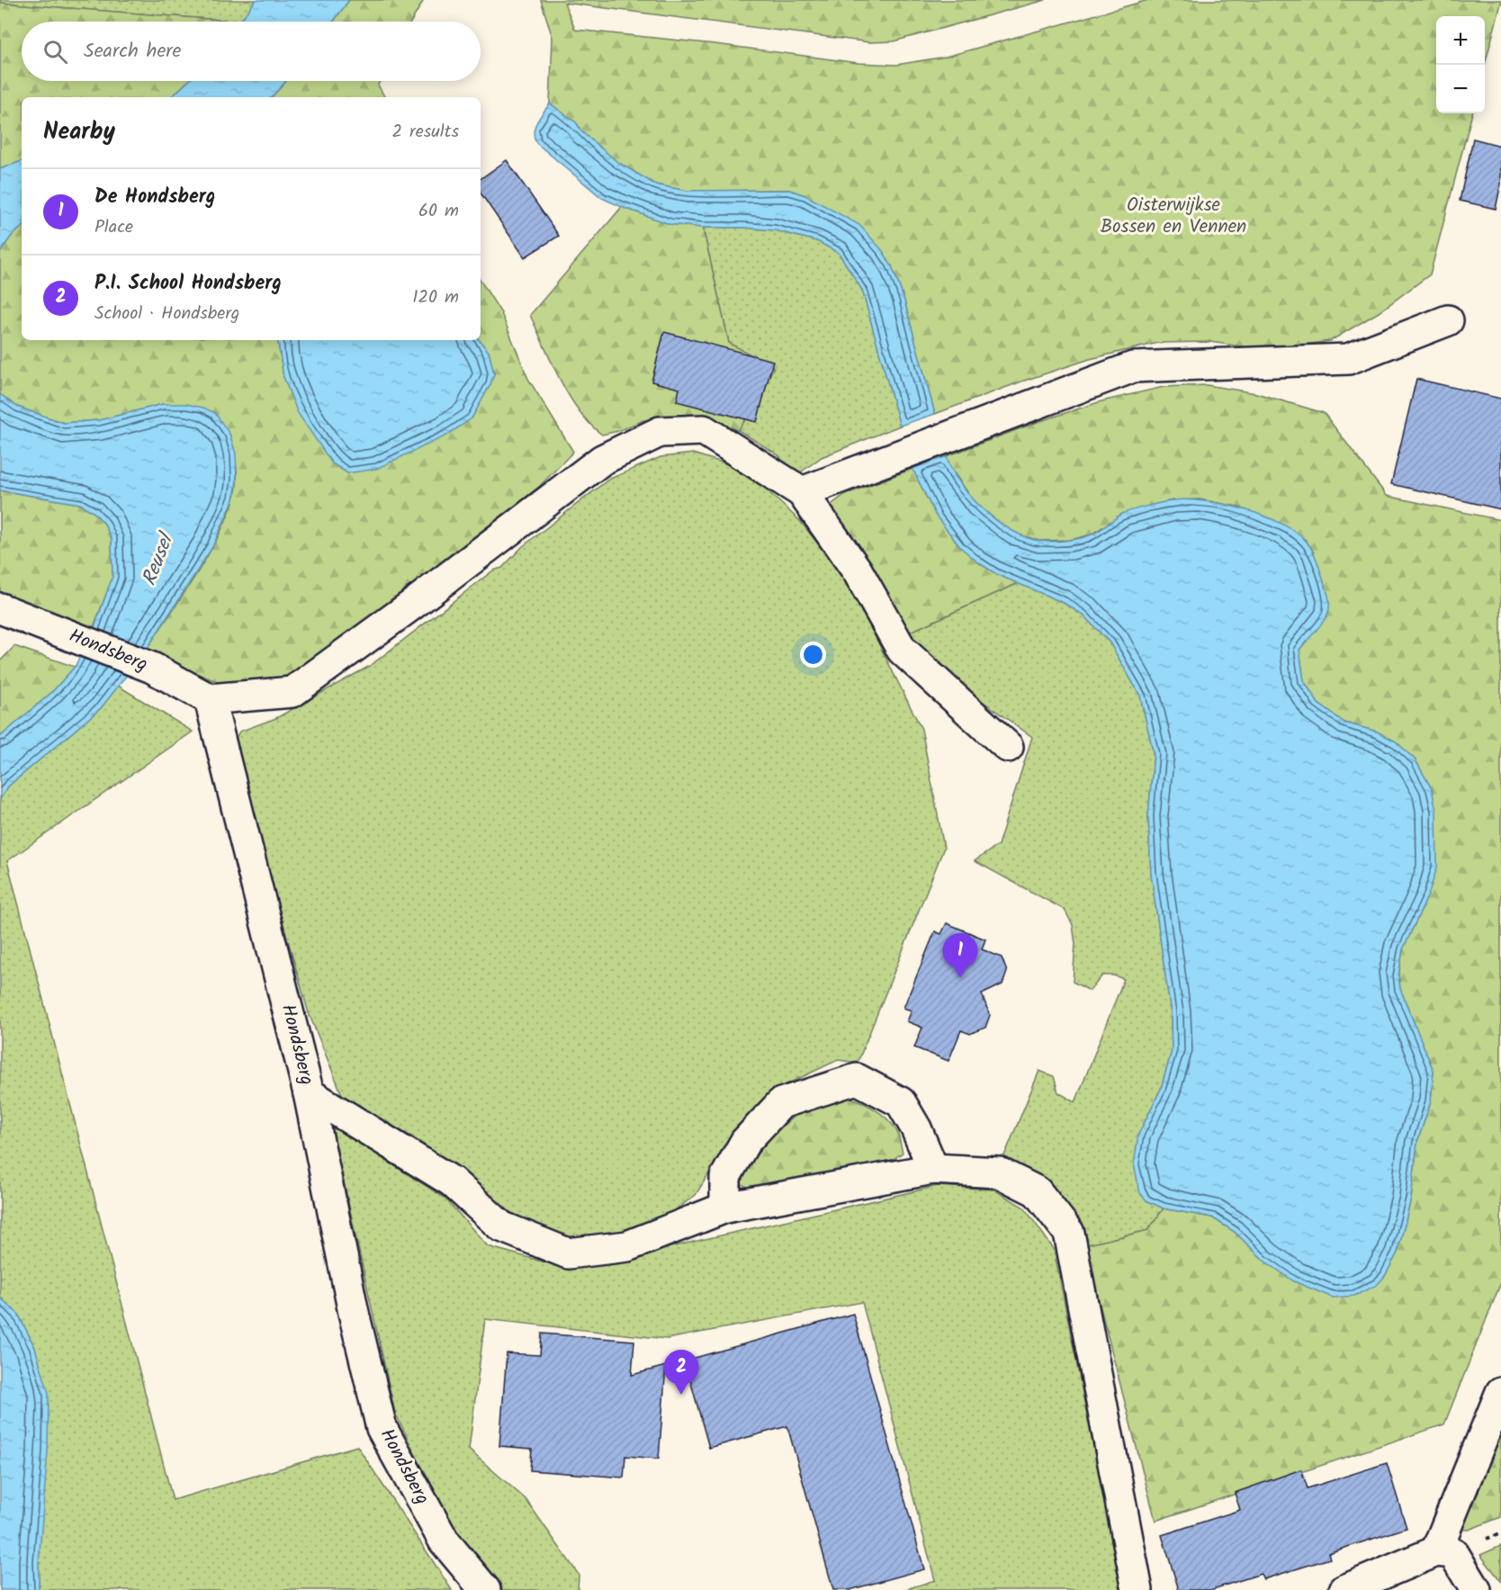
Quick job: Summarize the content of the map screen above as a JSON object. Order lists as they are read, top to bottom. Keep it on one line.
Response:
{"streets":{"street":["Hondsberg"]},"water":["Reusel"],"parks":["Oisterwijkse Bossen en Vennen"],"page":{"map_buttons":["+","−"],"search":"Search here","heading":["Nearby","2 results"],"list":[{"mark":"1","name":"De Hondsberg","note":"Place","value":"60 m"},{"mark":"2","name":"P.I. School Hondsberg","note":"School · Hondsberg","value":"120 m"}],"pins":["1","2"]}}
